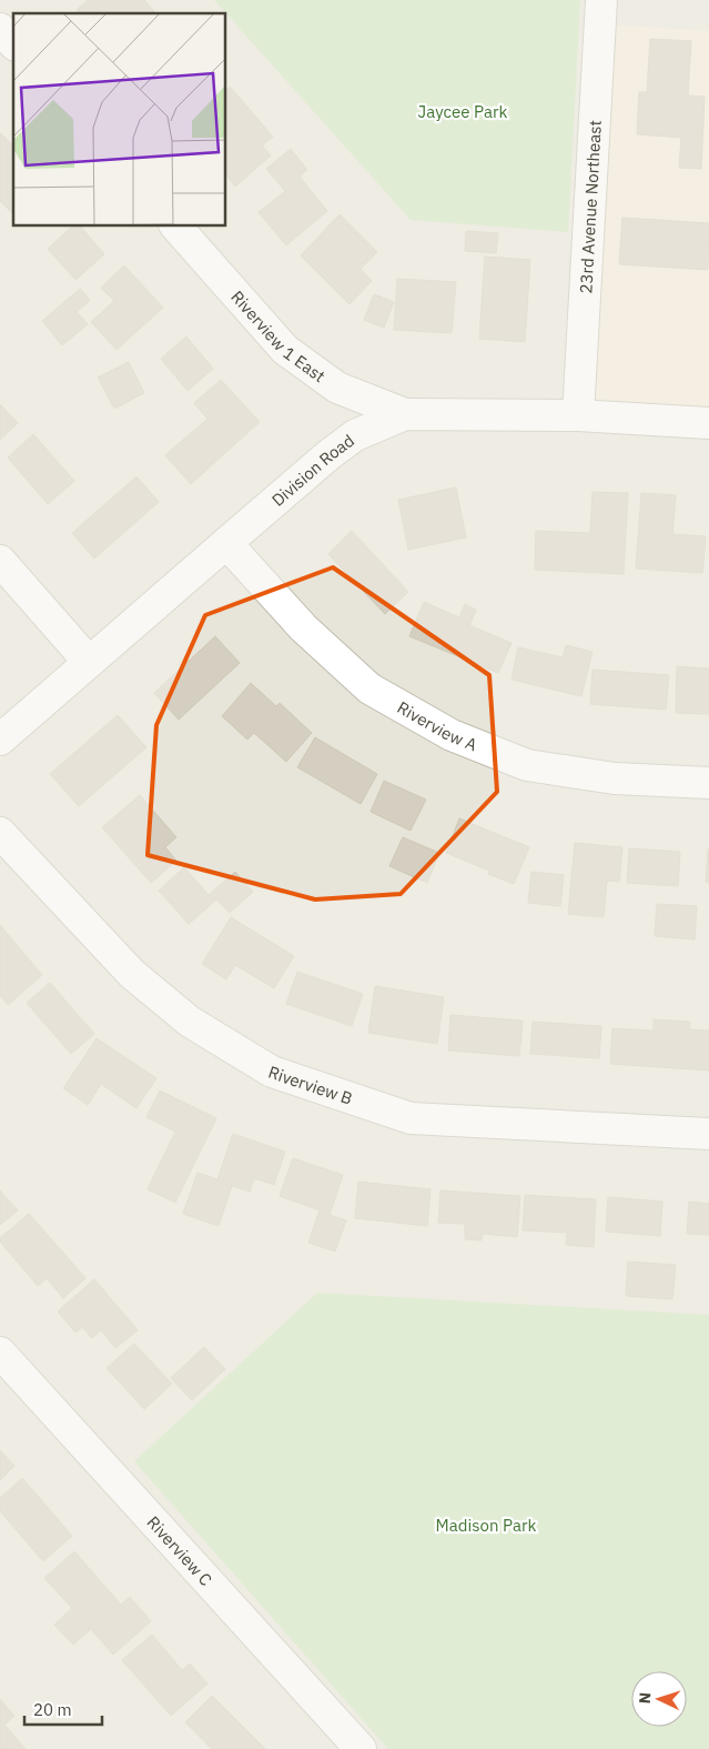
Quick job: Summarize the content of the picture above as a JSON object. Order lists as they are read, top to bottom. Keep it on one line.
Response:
{"streets":{"street":["23rd Avenue Northeast","Riverview 1 East","Division Road","Riverview A","Riverview B","Riverview C"]},"crossings":[["23rd Avenue Northeast","Division Road"],["Riverview 1 East","Division Road"],["Division Road","Riverview A"]],"parks":["Jaycee Park","Madison Park"],"scale_bar":"20 m","north":"left"}
